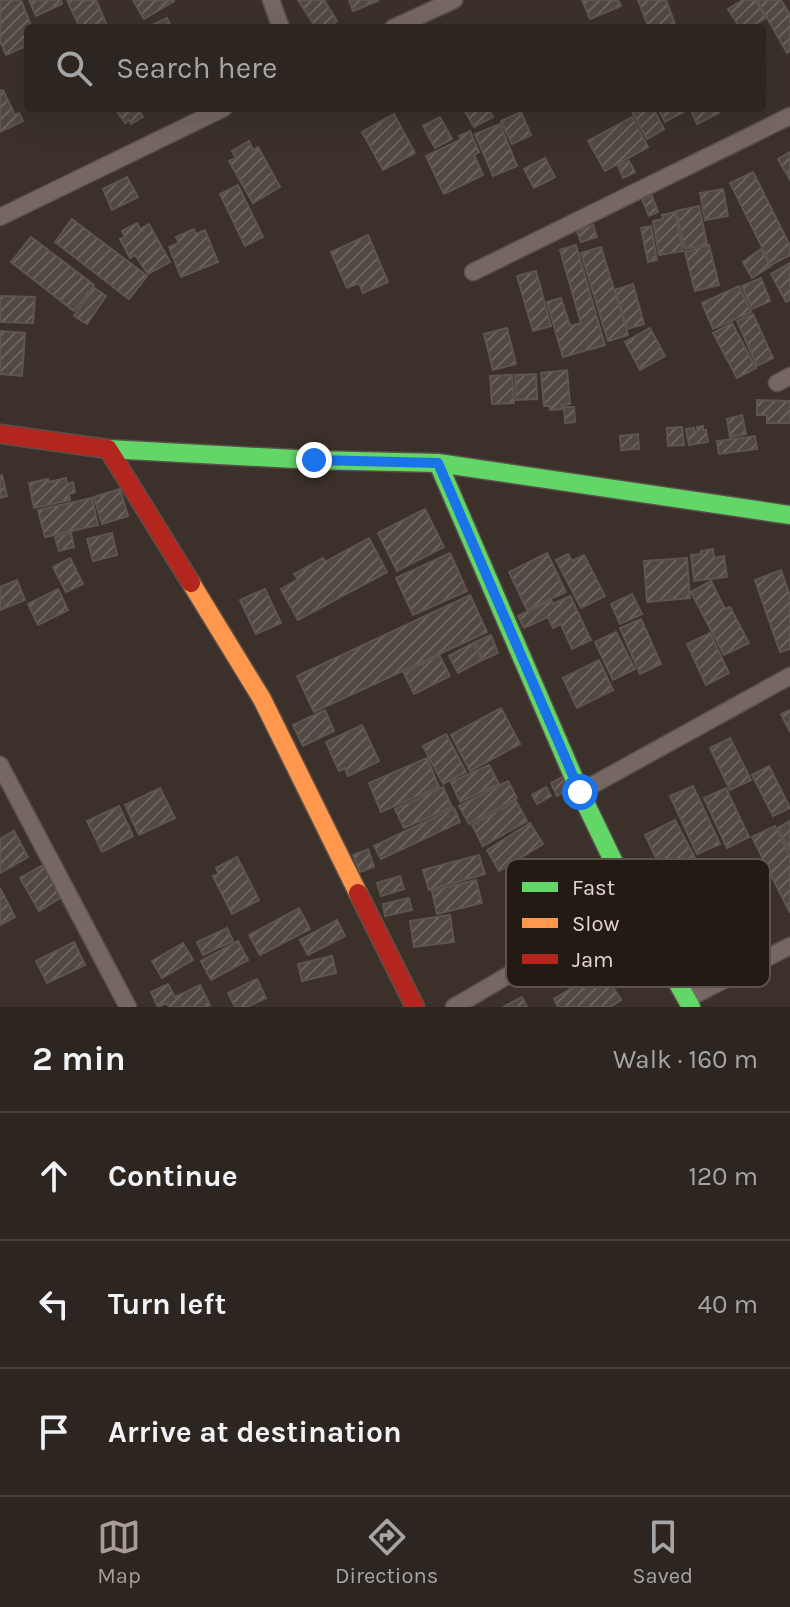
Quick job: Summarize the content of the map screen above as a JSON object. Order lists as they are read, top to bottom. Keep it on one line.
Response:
{"legend":["Fast","Slow","Jam"],"page":{"search":"Search here","heading":["2 min","Walk · 160 m"],"list":[["Continue","120 m"],["Turn left","40 m"],"Arrive at destination"],"nav":["Map","Directions","Saved"]}}
